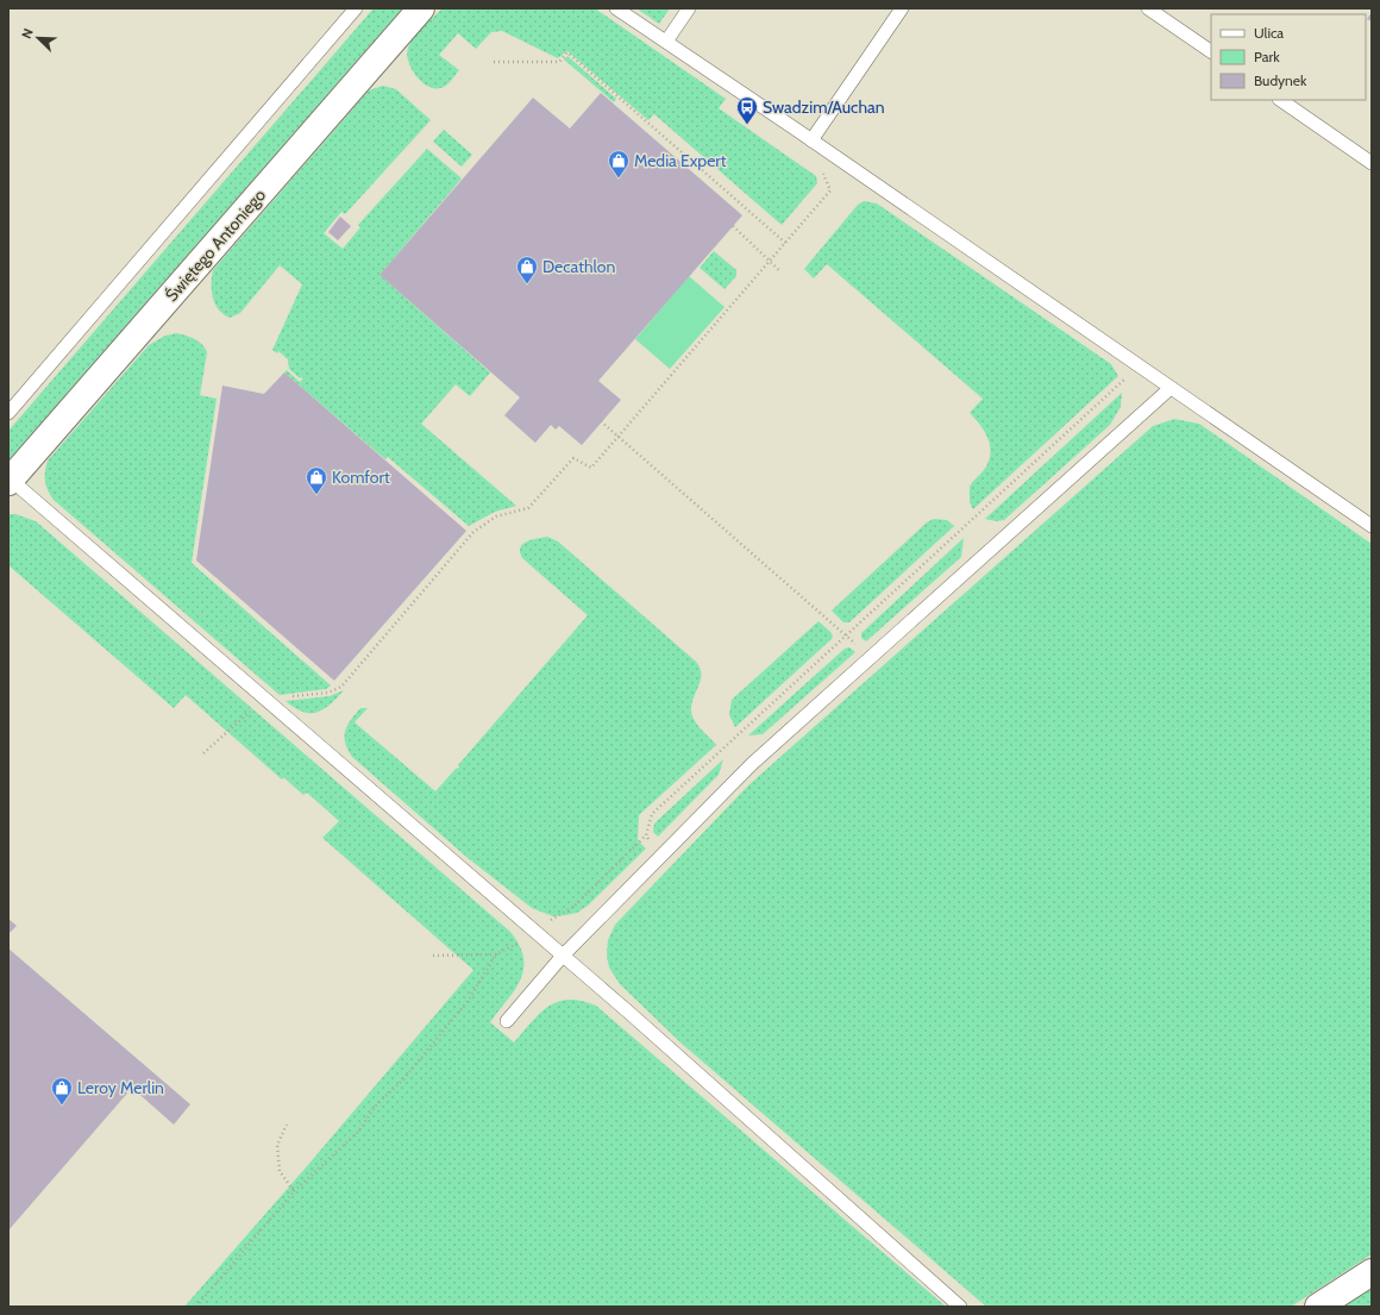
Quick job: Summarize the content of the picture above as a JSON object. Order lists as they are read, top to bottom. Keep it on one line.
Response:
{"streets":{"street":["Świętego Antoniego"]},"places":{"bus stop":["Swadzim/Auchan"],"shop":["Media Expert","Decathlon","Komfort","Leroy Merlin"]},"legend":["Ulica","Park","Budynek"],"north":"top left"}
